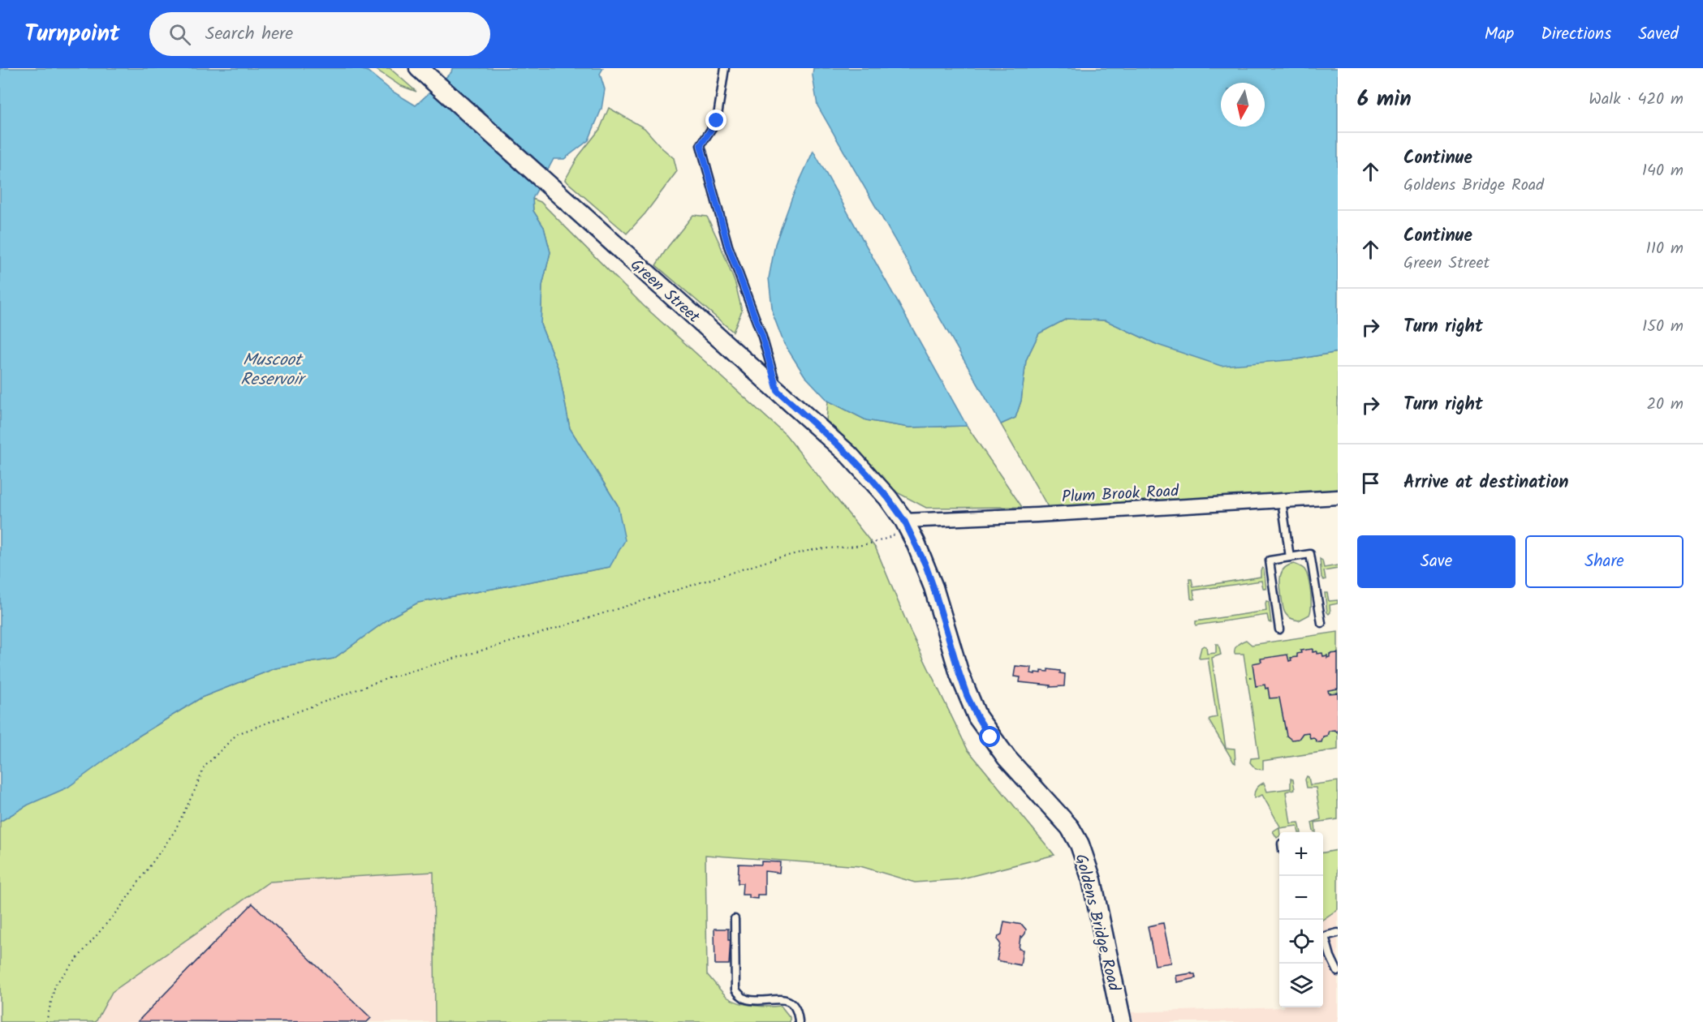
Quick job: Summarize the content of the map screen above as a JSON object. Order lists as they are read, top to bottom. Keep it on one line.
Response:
{"streets":{"main road":["Green Street","Goldens Bridge Road"],"street":["Plum Brook Road"]},"crossings":[["Green Street","Plum Brook Road"],["Green Street","Goldens Bridge Road"],["Plum Brook Road","Goldens Bridge Road"]],"water":["Muscoot Reservoir"],"north":"bottom","page":{"header":"Turnpoint","search":"Search here","nav":["Map","Directions","Saved"],"heading":["6 min","Walk · 420 m"],"list":[["Continue","Goldens Bridge Road","140 m"],["Continue","Green Street","110 m"],["Turn right","150 m"],["Turn right","20 m"],"Arrive at destination"],"buttons":["Save","Share"],"map_buttons":["+","−"]}}
